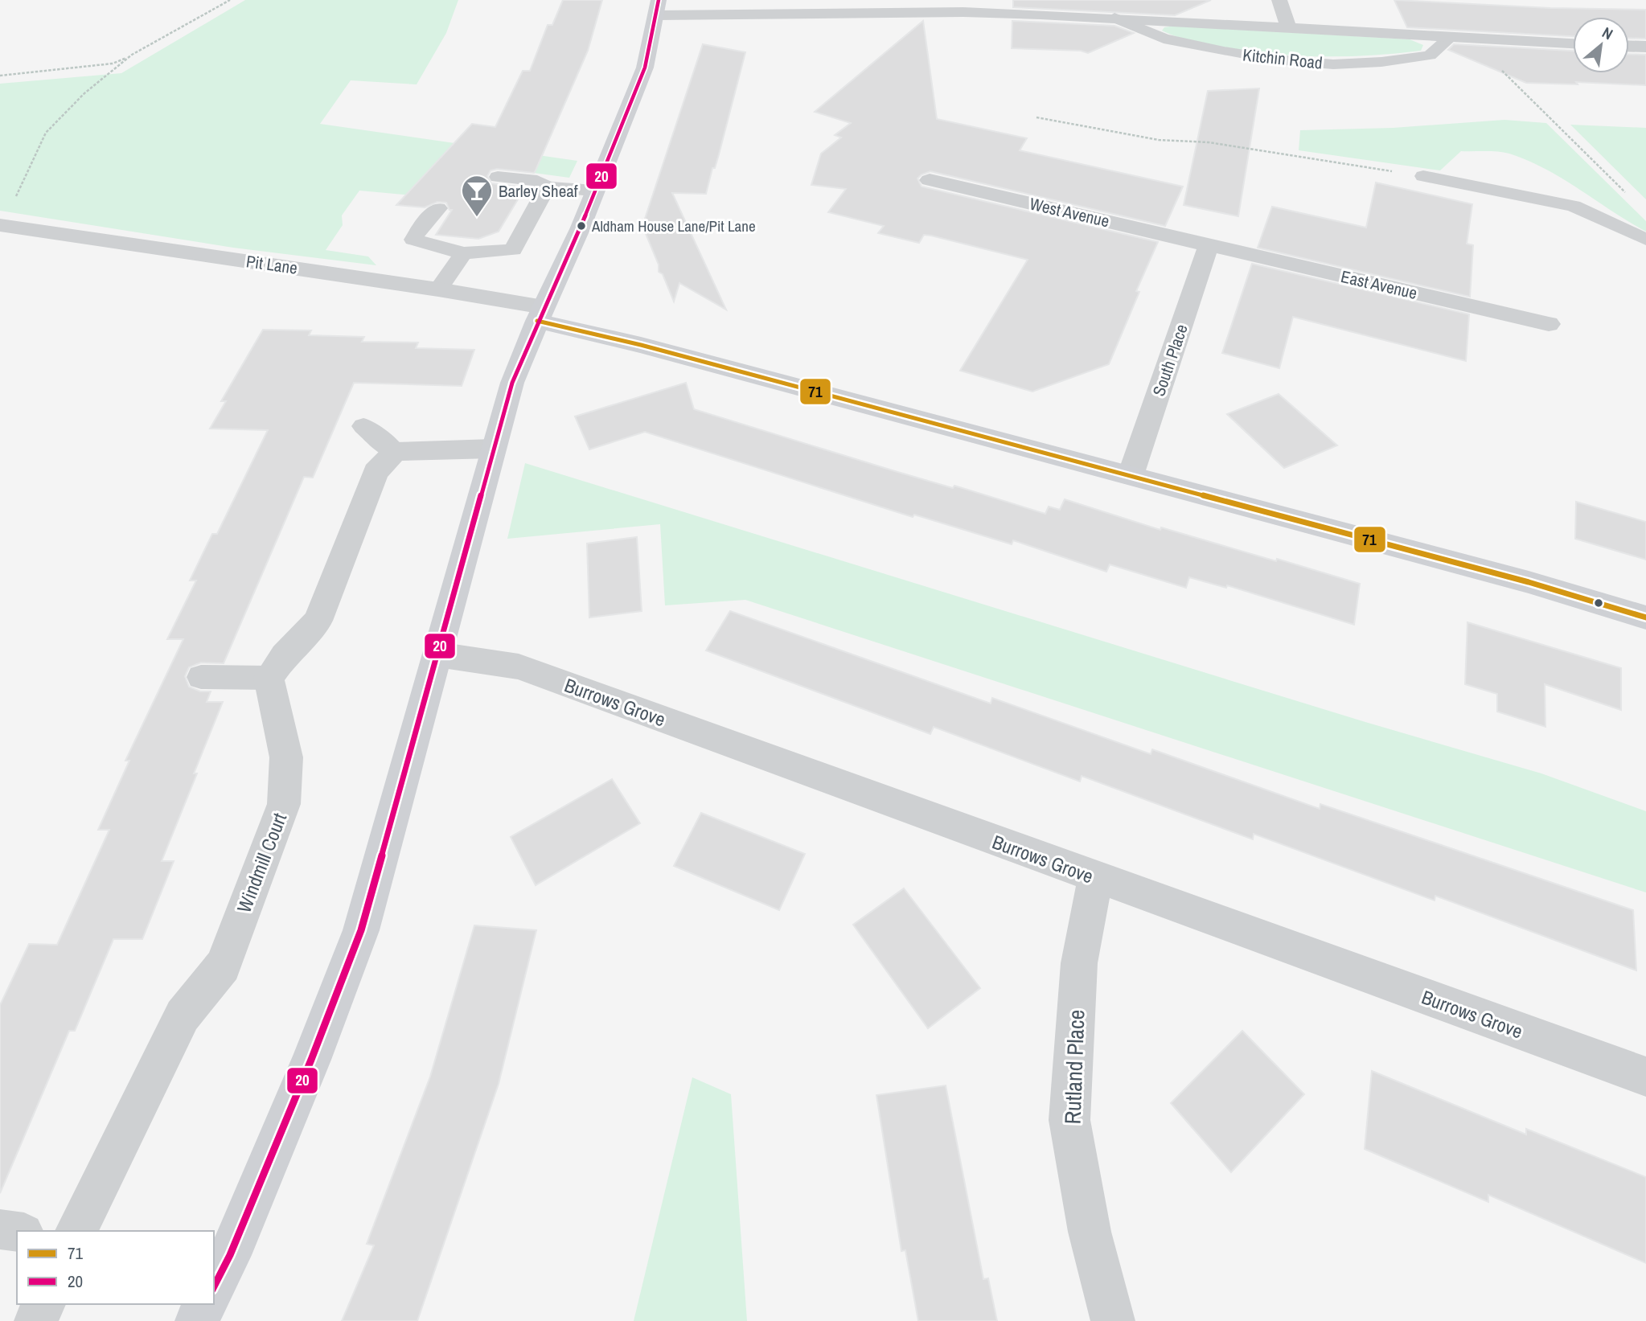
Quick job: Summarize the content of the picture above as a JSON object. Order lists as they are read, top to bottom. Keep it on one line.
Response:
{"streets":{"street":["Kitchin Road","West Avenue","Pit Lane","East Avenue","South Place","Burrows Grove","Windmill Court","Rutland Place"]},"crossings":[["West Avenue","East Avenue"],["West Avenue","South Place"],["East Avenue","South Place"],["Burrows Grove","Rutland Place"]],"places":{"bar":["Barley Sheaf"],"other":["Aldham House Lane/Pit Lane"]},"lines":["transit line 20","transit line 71"],"legend":["71","20"],"north":"top right"}
